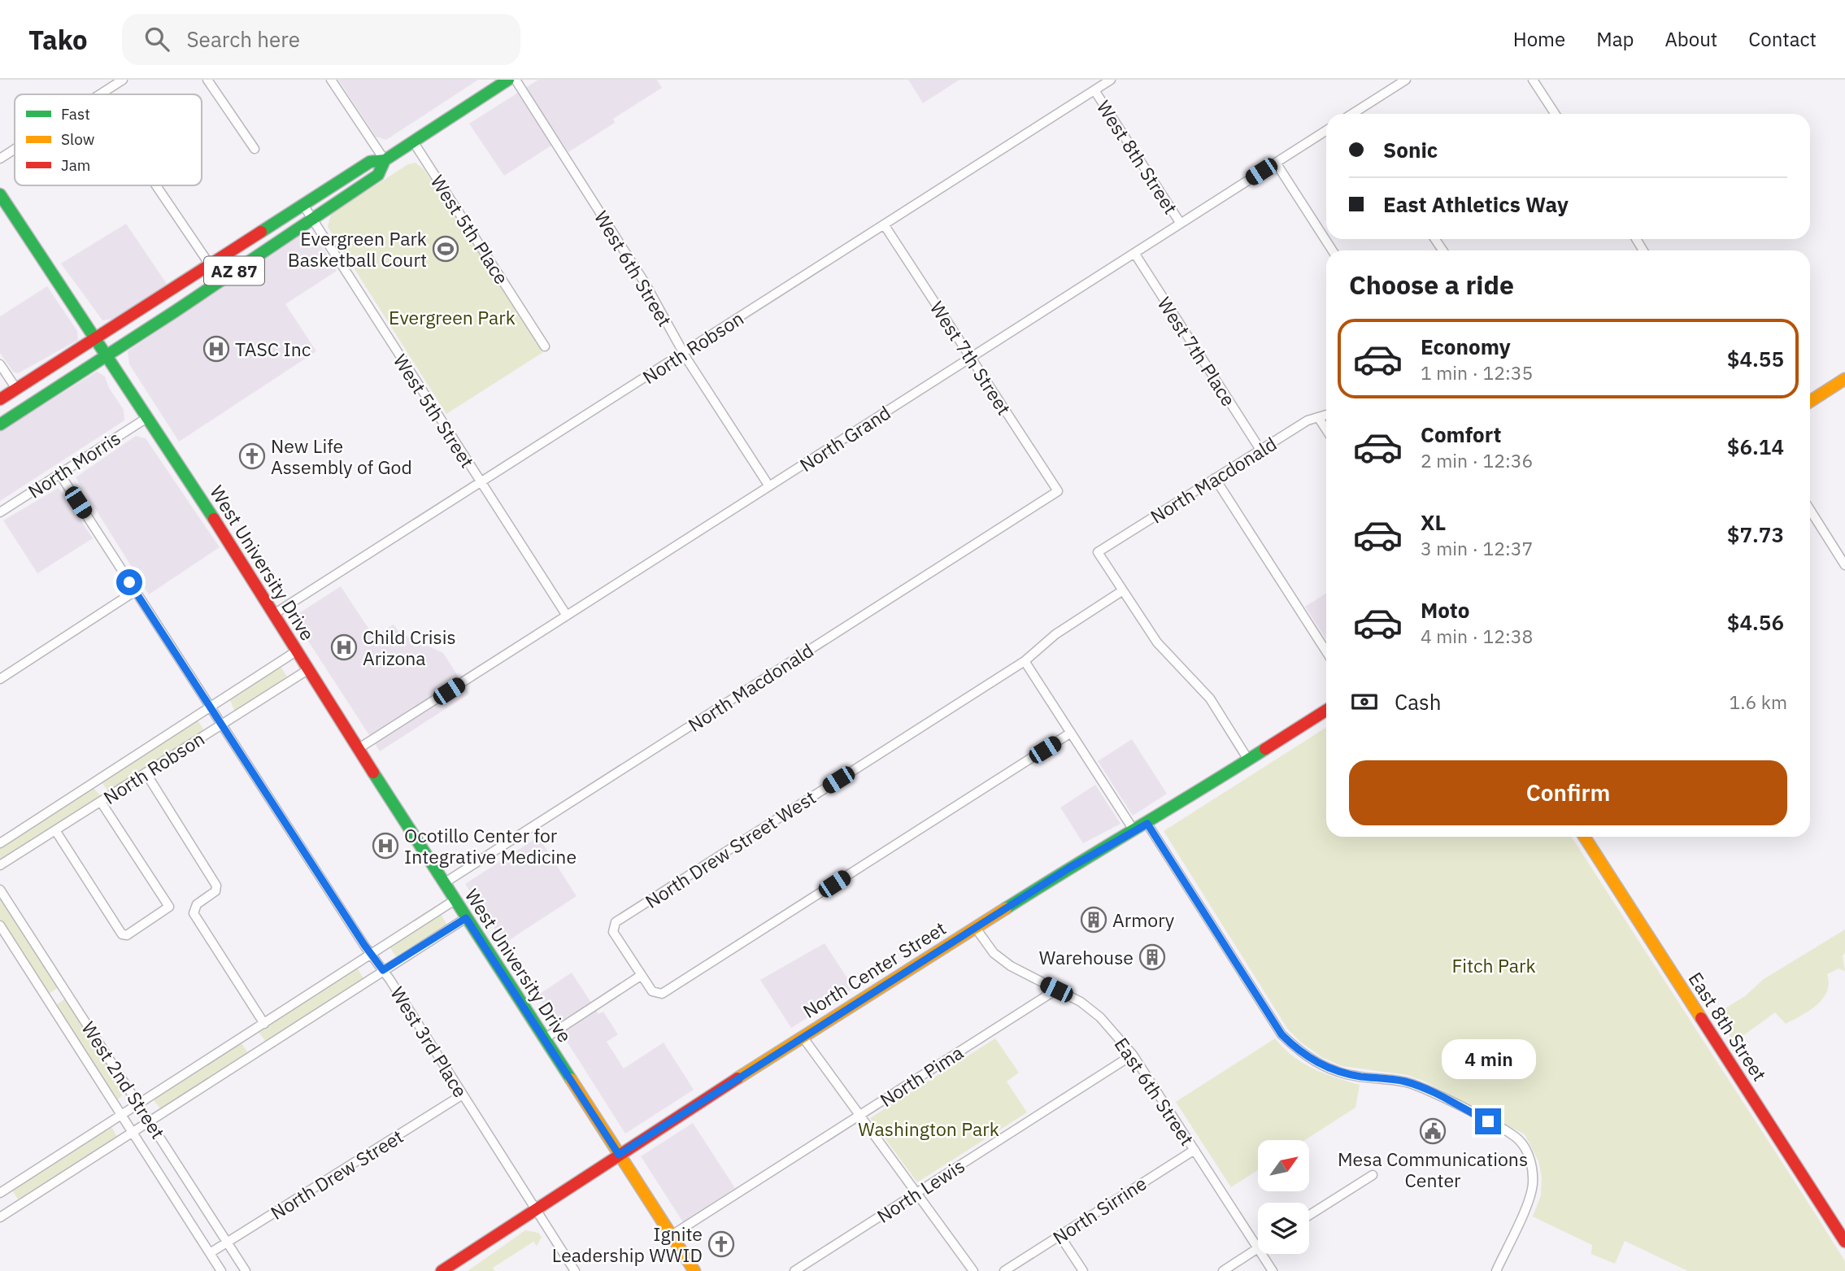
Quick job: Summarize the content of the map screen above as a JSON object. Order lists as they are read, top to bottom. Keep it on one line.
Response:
{"streets":{"main road":["AZ 87","West University Drive","North Center Street","East 8th Street"],"street":["West 8th Street","West 5th Place","West 6th Street","North Robson","West 7th Place","West 7th Street","West 5th Street","North Grand","North Morris","North Macdonald","North Drew Street West","West 3rd Place","North Pima","West 2nd Street","East 6th Street","North Drew Street","North Lewis","North Sirrine"]},"crossings":[["West 8th Street","North Robson"],["West 8th Street","North Grand"],["West 5th Place","AZ 87"],["West 6th Street","North Robson"],["West 6th Street","North Grand"],["AZ 87","West 5th Street"],["AZ 87","West University Drive"],["North Robson","West 7th Street"],["North Robson","West 5th Street"],["North Robson","West University Drive"],["North Robson","West 3rd Place"],["West 7th Place","North Grand"],["West 7th Place","North Macdonald"],["West 7th Street","North Grand"],["West 7th Street","North Macdonald"],["West 5th Street","North Grand"],["North Grand","West University Drive"],["North Morris","West University Drive"],["North Morris","West 3rd Place"],["North Macdonald","West University Drive"],["North Macdonald","North Drew Street West"],["West University Drive","North Center Street"],["West University Drive","North Pima"],["North Center Street","West 3rd Place"],["North Center Street","East 6th Street"],["West 3rd Place","North Drew Street"],["North Pima","East 6th Street"],["West 2nd Street","North Drew Street"],["East 6th Street","North Lewis"],["East 6th Street","North Sirrine"]],"parks":["Evergreen Park","Fitch Park","Washington Park"],"places":{"sports":["Evergreen Park Basketball Court"],"hospital":["TASC Inc","Child Crisis Arizona","Ocotillo Center for Integrative Medicine"],"church":["New Life Assembly of God","Ignite Leadership WWID"],"building":["Armory","Warehouse"],"public building":["Mesa Communications Center"]},"legend":["Fast","Slow","Jam"],"north":"top right","page":{"header":"Tako","search":"Search here","nav":["Home","Map","About","Contact"],"banner":["Sonic","East Athletics Way"],"heading":"Choose a ride","list":[{"name":"Economy","note":"1 min · 12:35","value":"$4.55"},{"name":"Comfort","note":"2 min · 12:36","value":"$6.14"},{"name":"XL","note":"3 min · 12:37","value":"$7.73"},{"name":"Moto","note":"4 min · 12:38","value":"$4.56"}],"pay":["Cash","1.6 km"],"buttons":"Confirm","bubble":"4 min"}}
